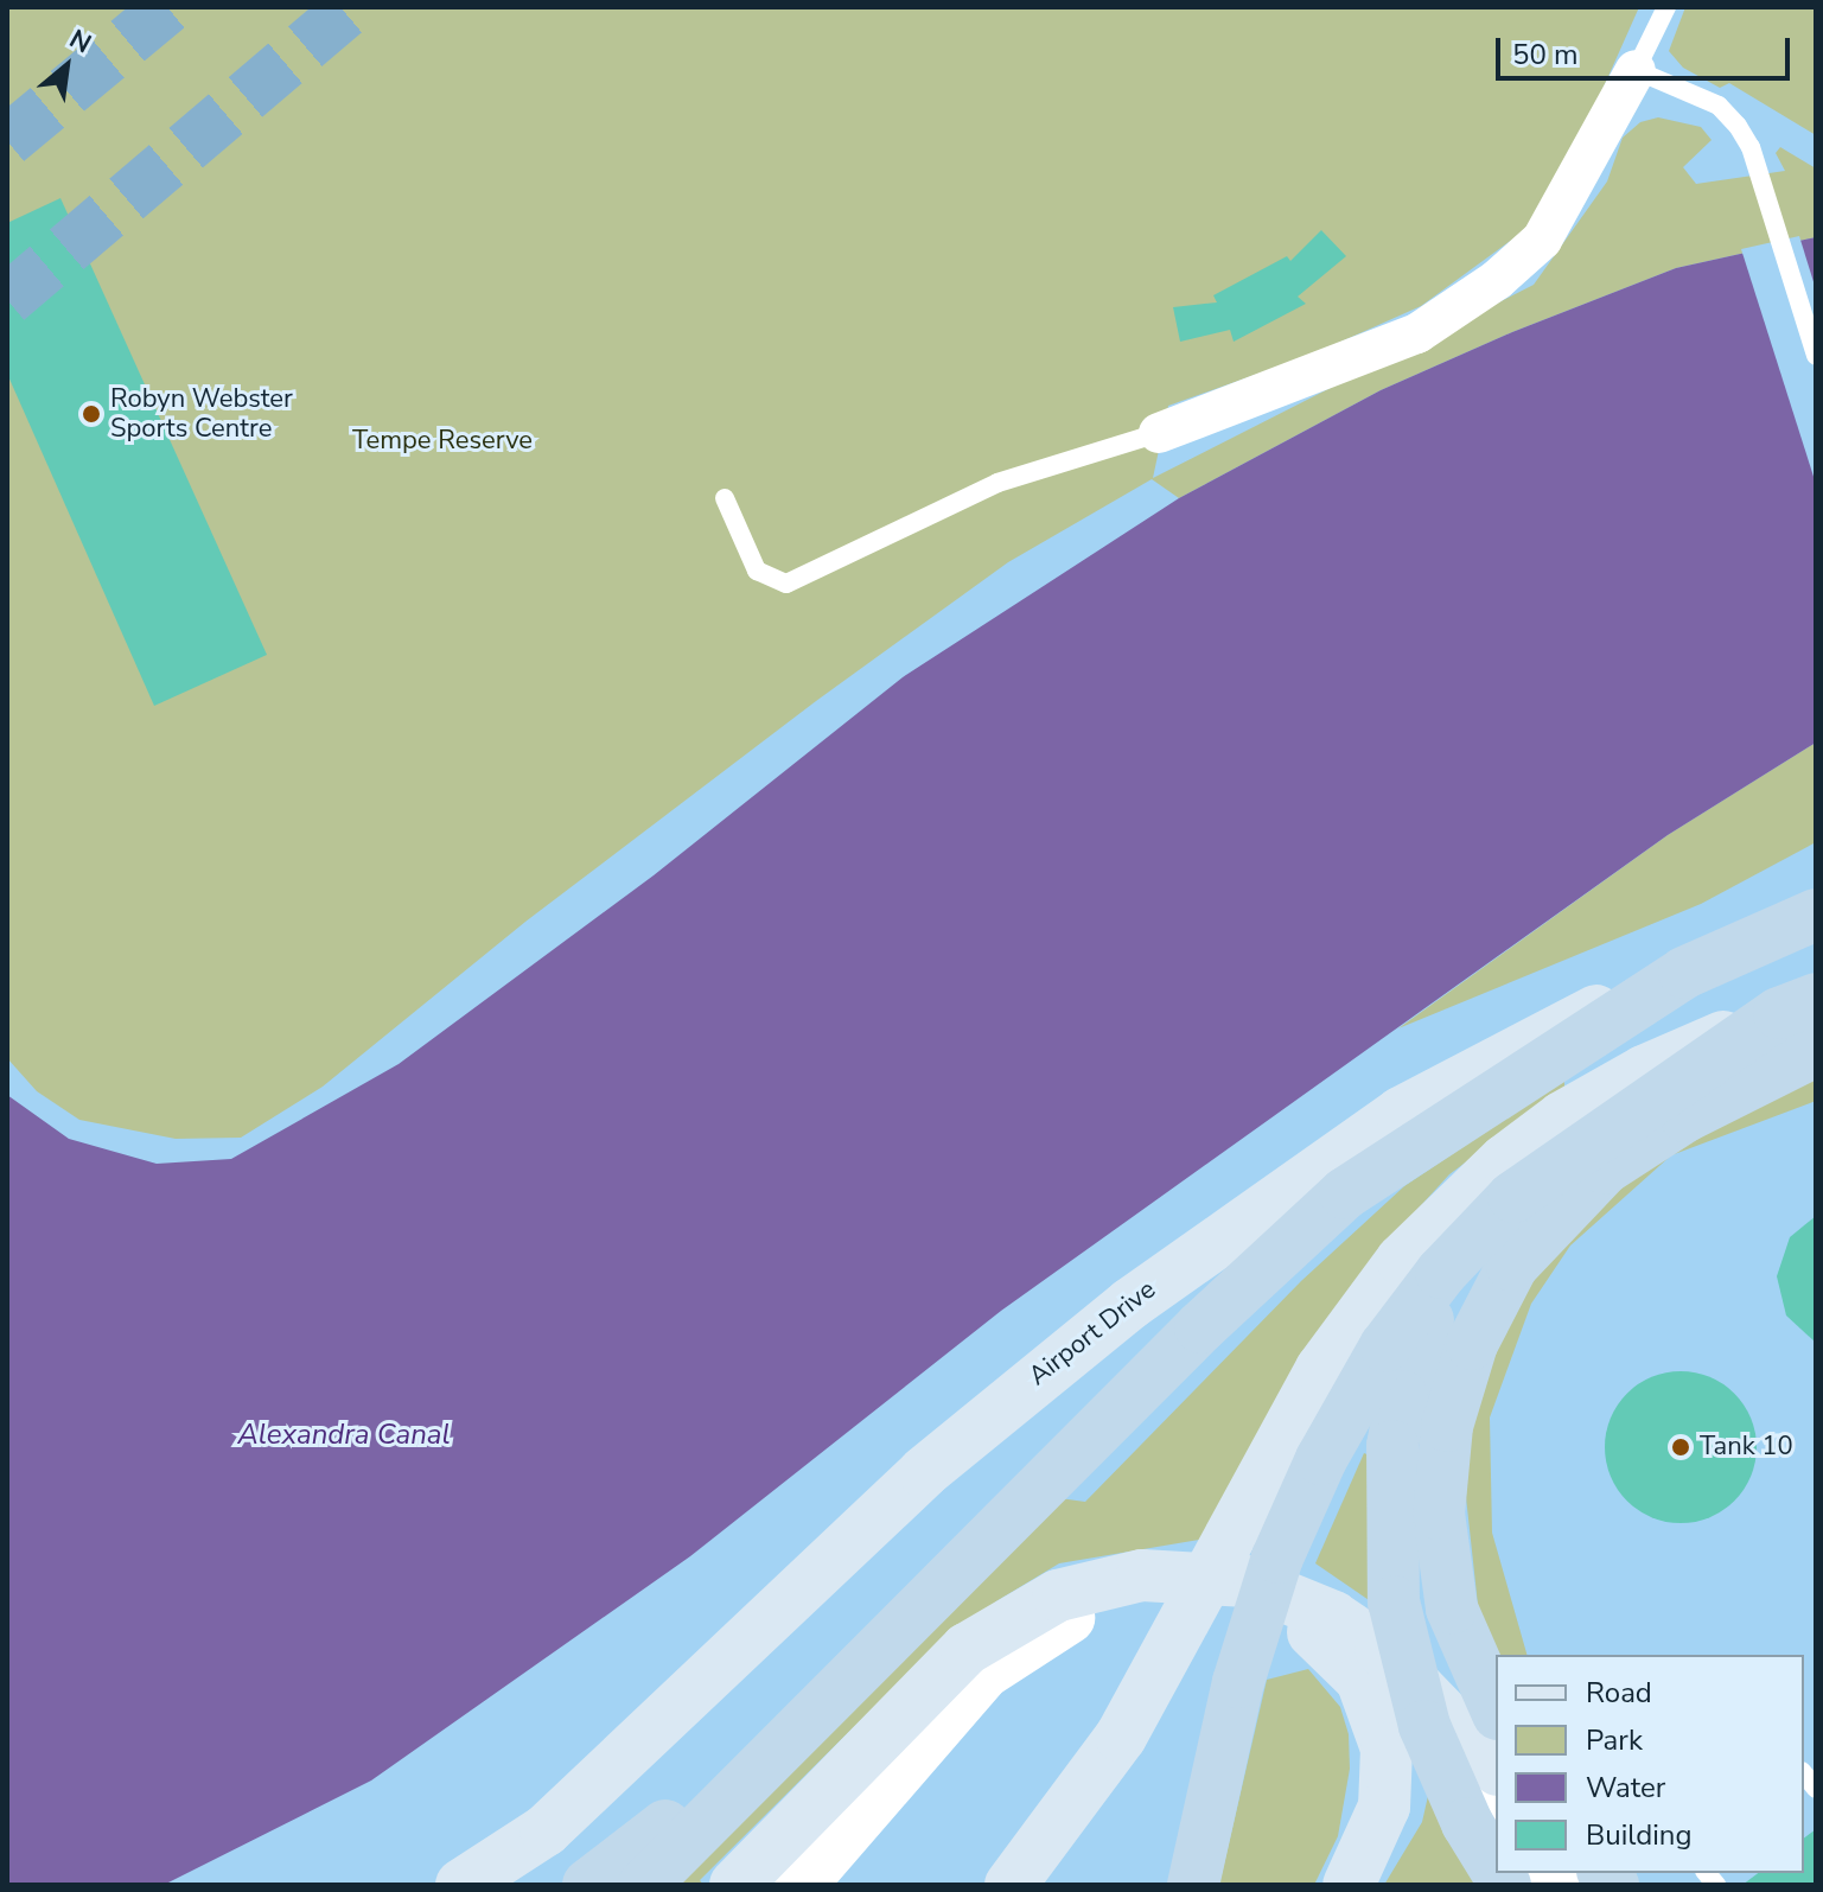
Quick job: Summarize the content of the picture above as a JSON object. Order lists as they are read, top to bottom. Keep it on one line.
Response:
{"streets":{"highway":["Airport Drive"]},"water":["Alexandra Canal"],"parks":["Tempe Reserve"],"places":["Robyn Webster Sports Centre","Tank 10"],"legend":["Road","Park","Water","Building"],"scale_bar":"50 m","north":"top right"}
